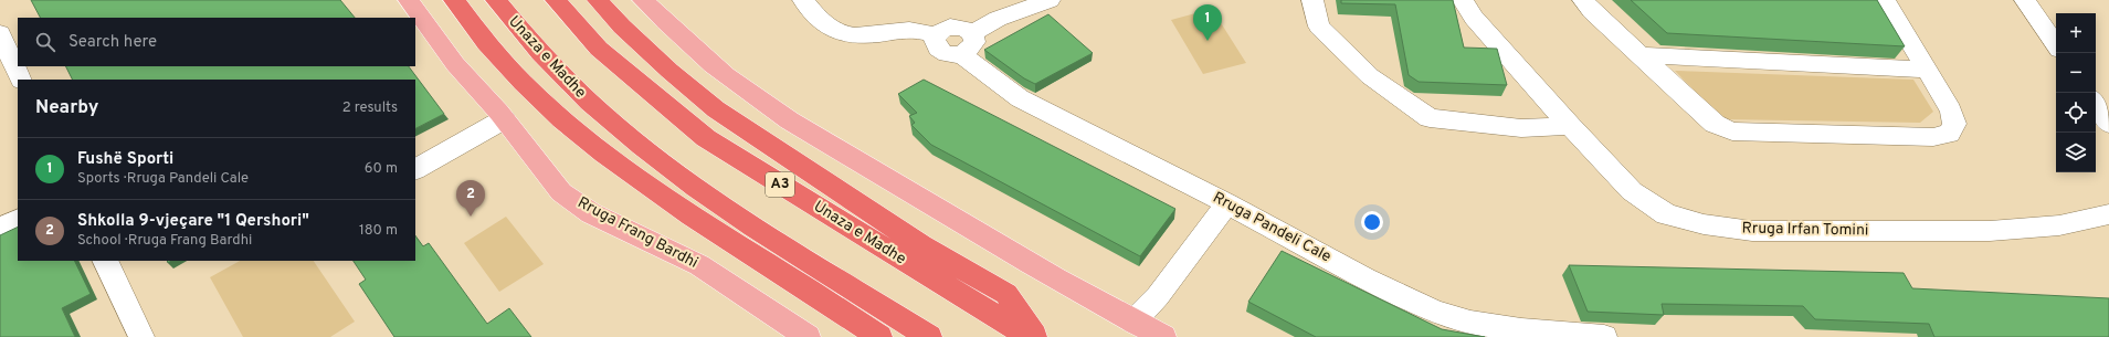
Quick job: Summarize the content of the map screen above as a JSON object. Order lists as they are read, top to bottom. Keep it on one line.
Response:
{"streets":{"highway":["Unaza e Madhe","A3"],"main road":["Rruga Frang Bardhi"],"street":["Rruga Pandeli Cale","Rruga Irfan Tomini"]},"page":{"pins":["1","2"],"map_buttons":["+","−"],"search":"Search here","heading":["Nearby","2 results"],"list":[{"mark":"1","name":"Fushë Sporti","note":"Sports · Rruga Pandeli Cale","value":"60 m"},{"mark":"2","name":"Shkolla 9-vjeçare \"1 Qershori\"","note":"School · Rruga Frang Bardhi","value":"180 m"}]}}
